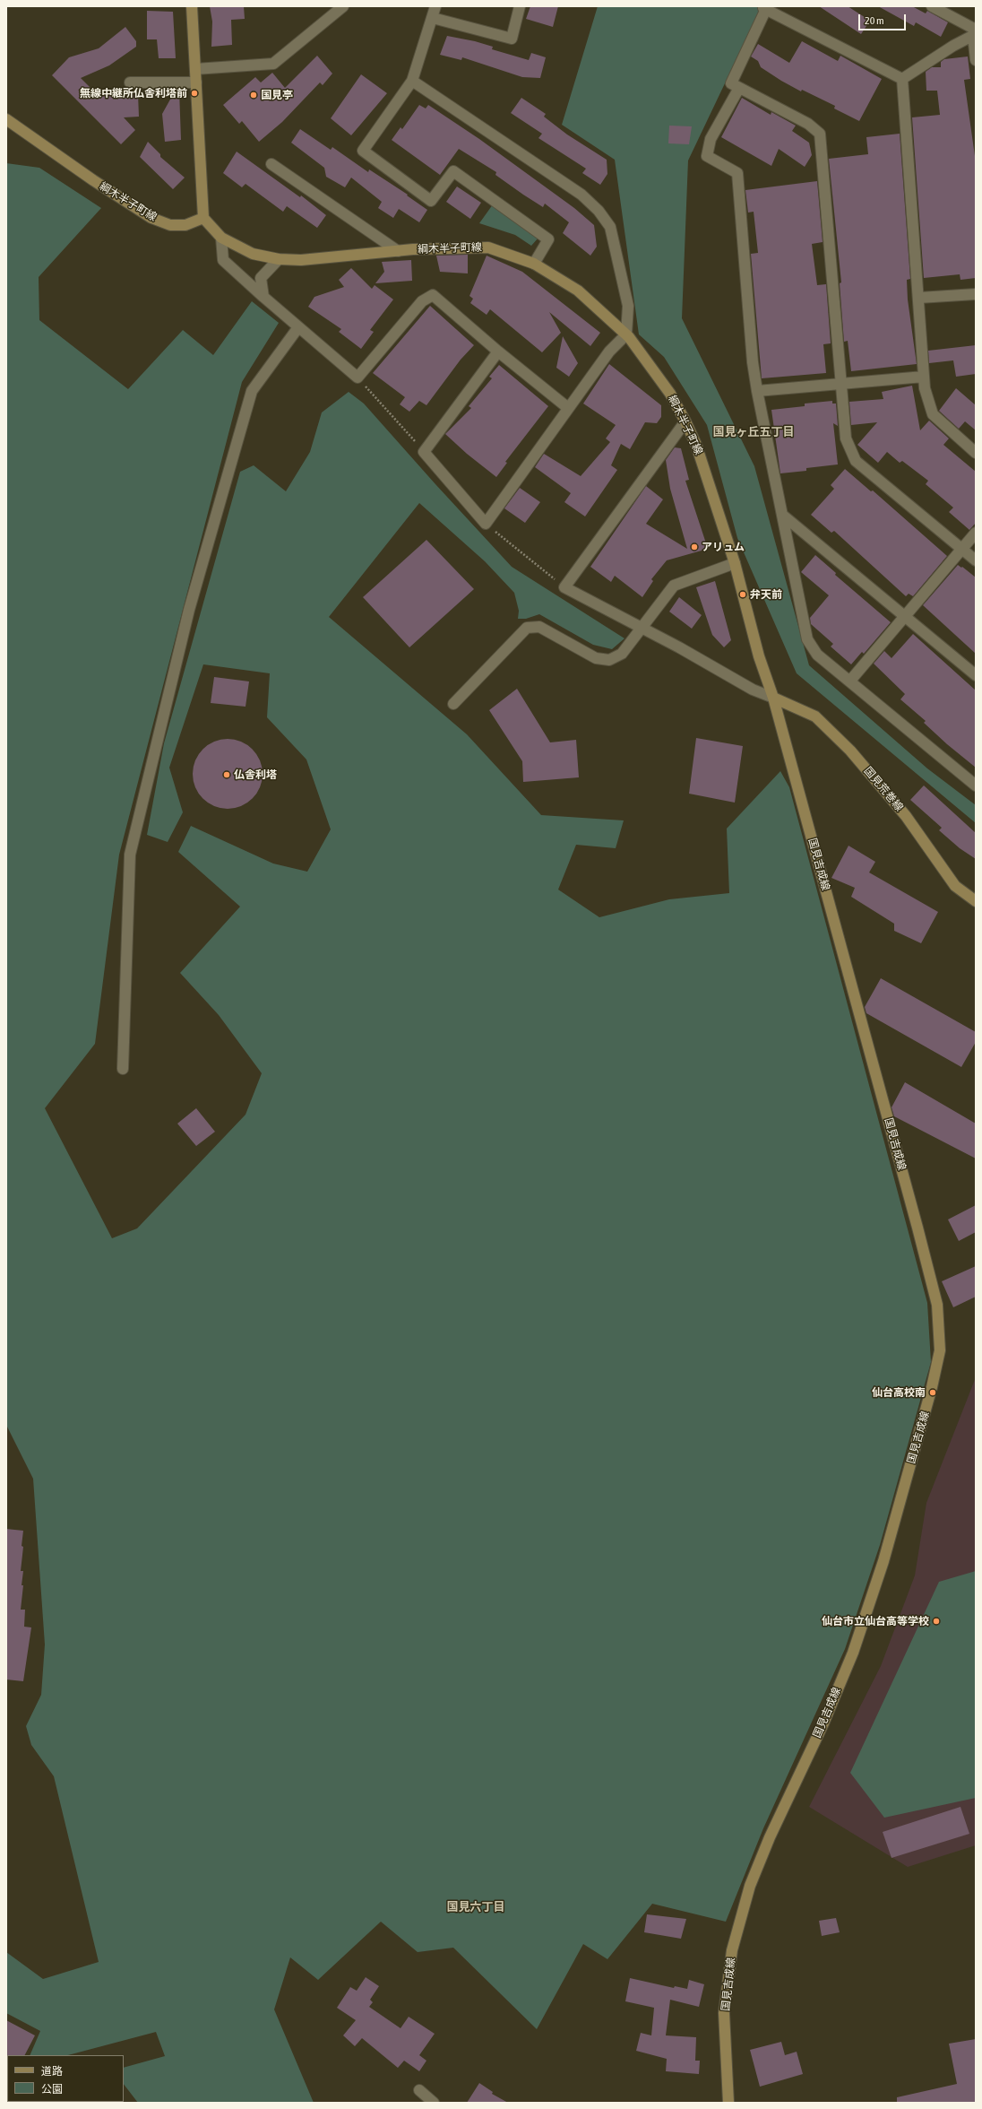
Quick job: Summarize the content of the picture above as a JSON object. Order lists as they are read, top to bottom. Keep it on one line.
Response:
{"streets":{"street":["綱木半子町線","国見荒巻線","国見吉成線"]},"crossings":[["綱木半子町線","国見荒巻線"],["綱木半子町線","国見吉成線"],["国見荒巻線","国見吉成線"]],"districts":["国見ヶ丘五丁目","国見六丁目"],"places":["無線中継所仏舎利塔前","国見亭","アリュム","弁天前","仏舎利塔","仙台高校南","仙台市立仙台高等学校"],"legend":["道路","公園"],"scale_bar":"20 m"}
